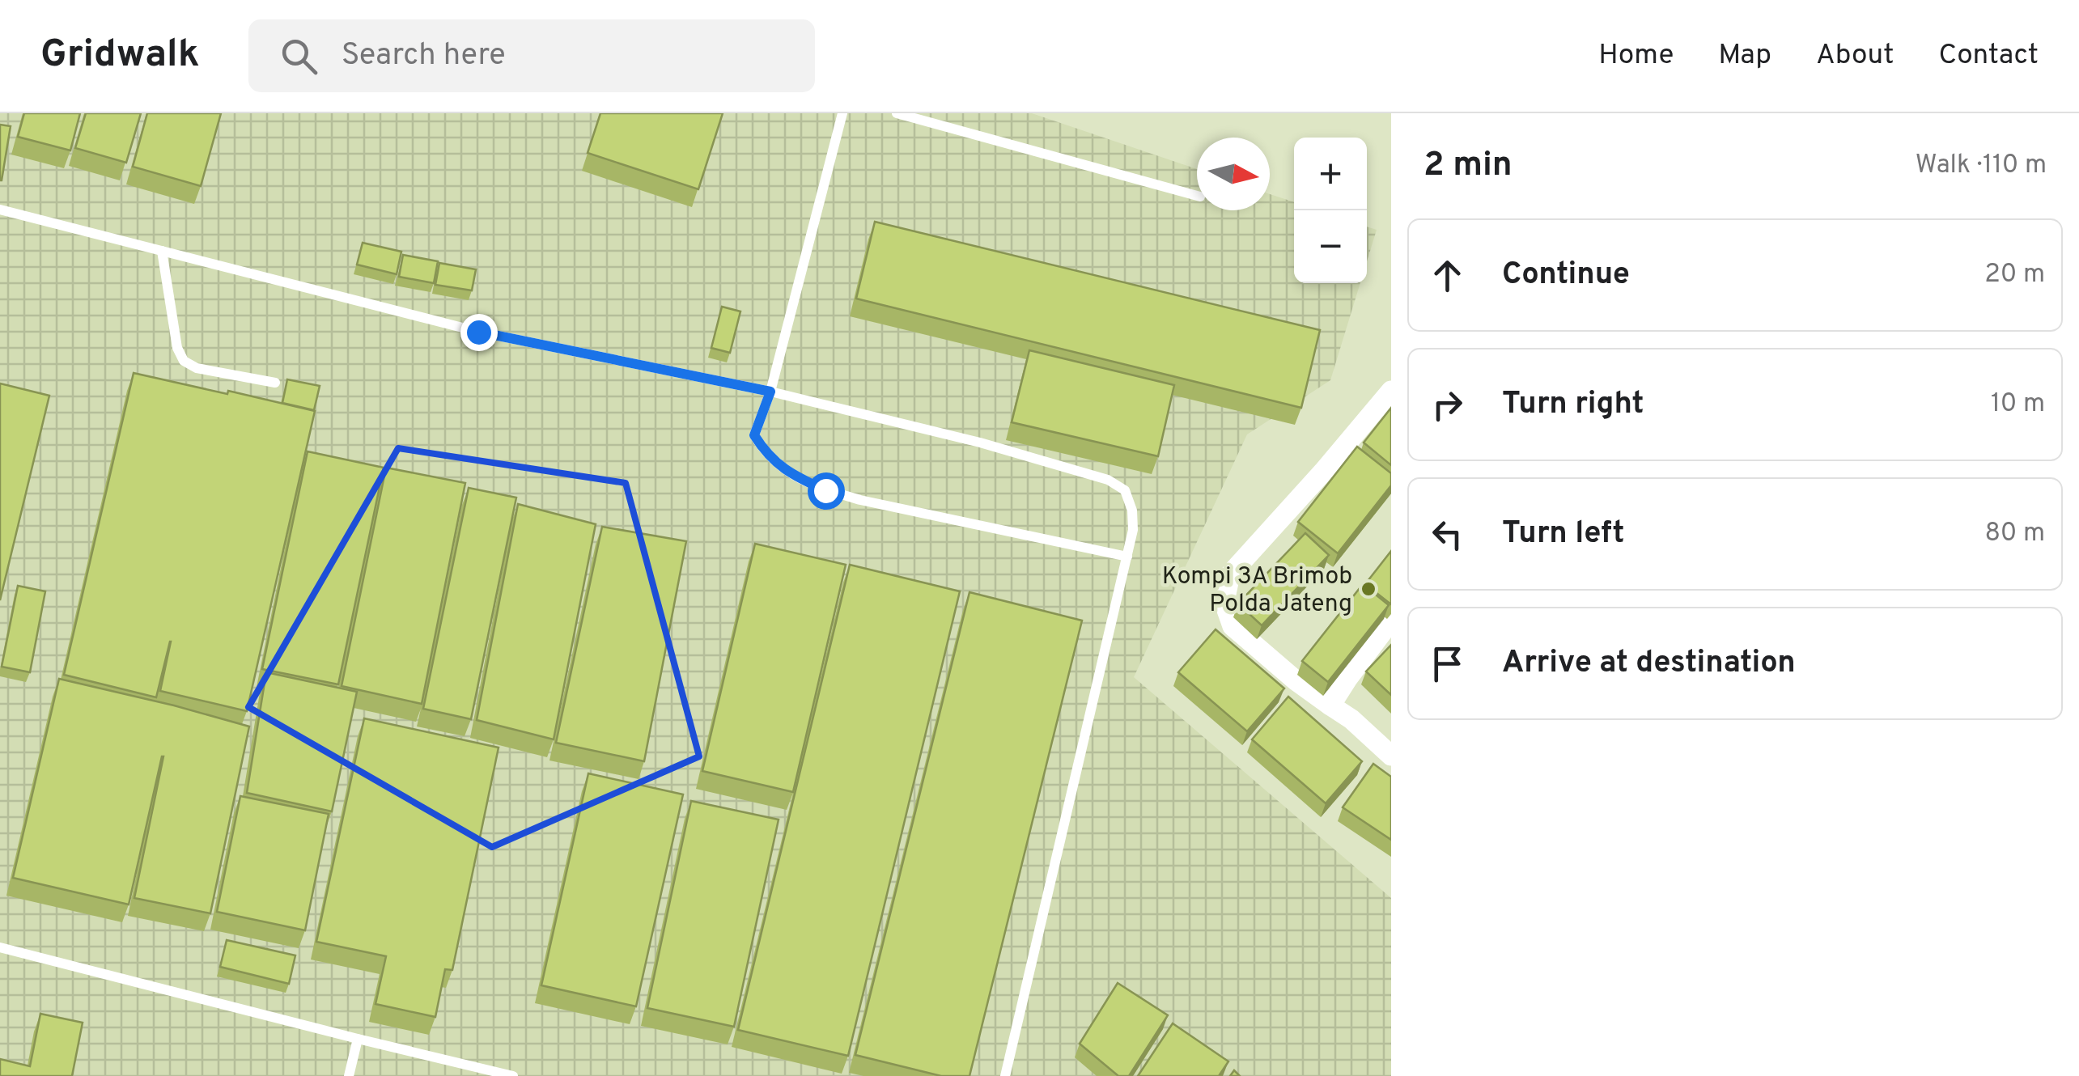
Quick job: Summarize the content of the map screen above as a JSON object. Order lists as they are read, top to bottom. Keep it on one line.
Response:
{"places":["Kompi 3A Brimob Polda Jateng"],"north":"right","page":{"header":"Gridwalk","search":"Search here","nav":["Home","Map","About","Contact"],"heading":["2 min","Walk · 110 m"],"map_buttons":["+","−"],"list":[["Continue","20 m"],["Turn right","10 m"],["Turn left","80 m"],"Arrive at destination"]}}
